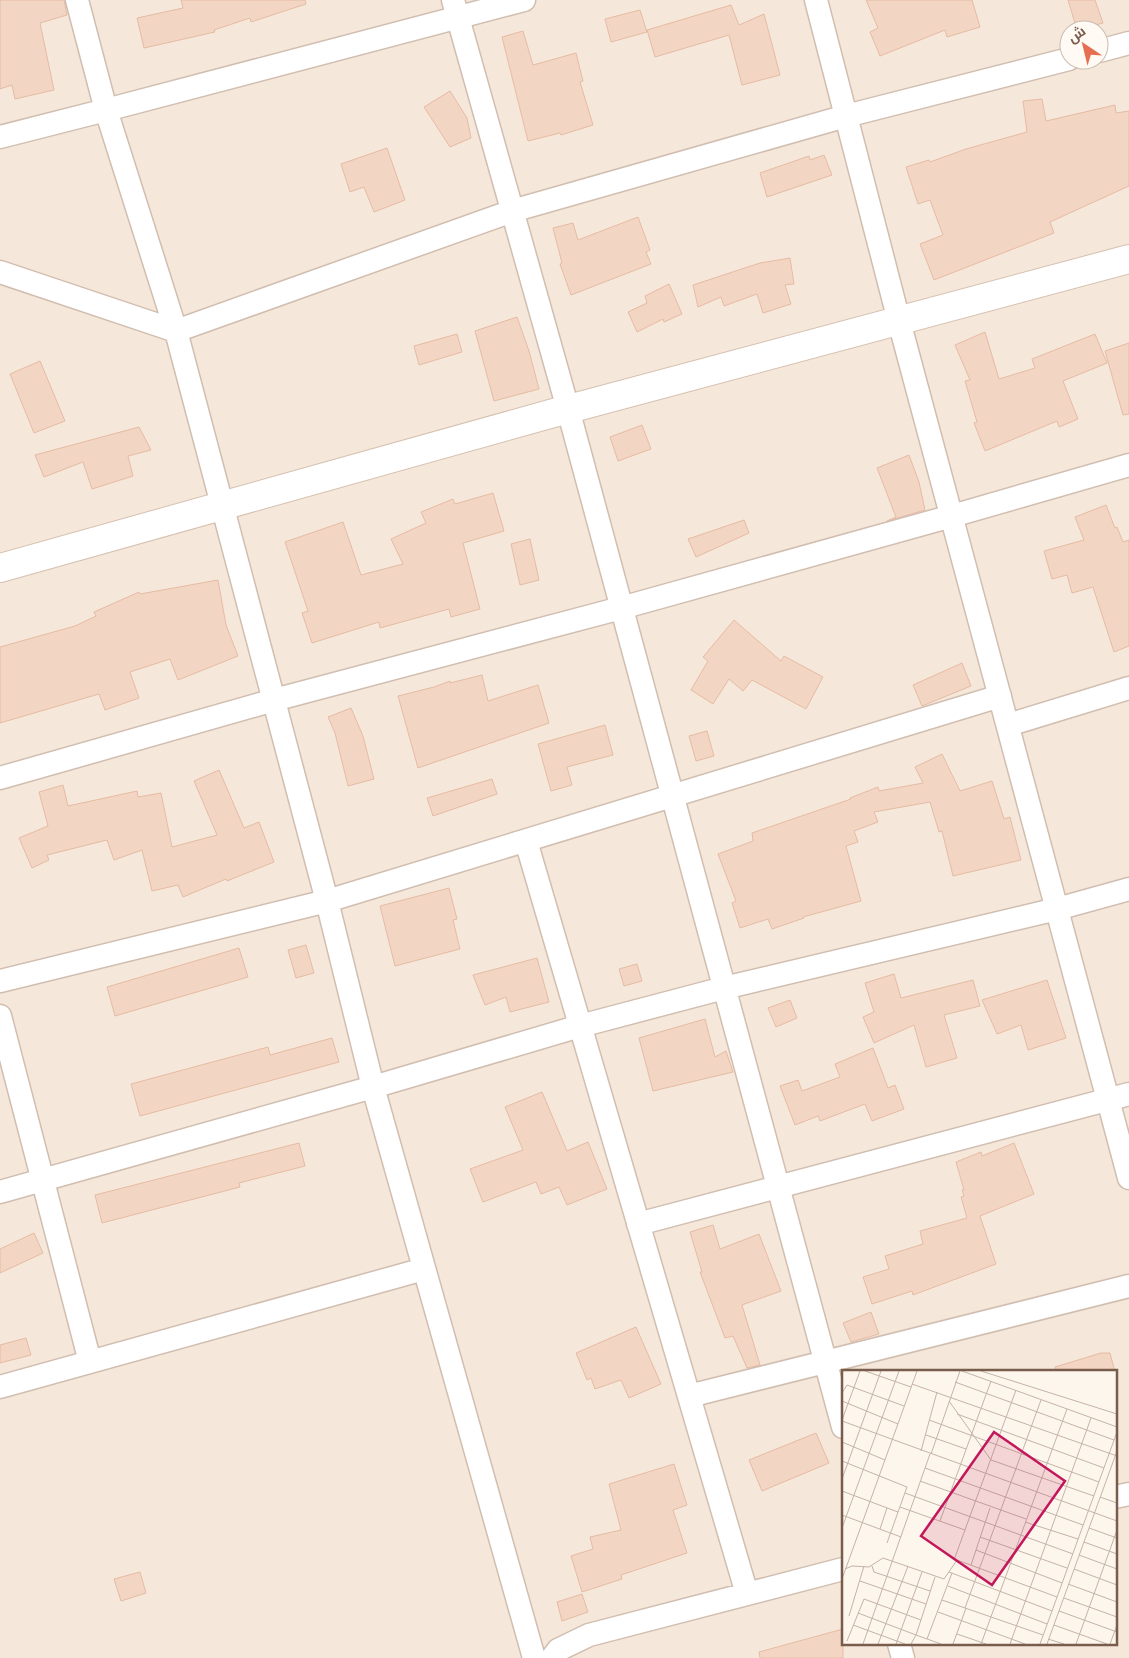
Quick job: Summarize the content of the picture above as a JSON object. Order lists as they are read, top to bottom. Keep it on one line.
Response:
{"north":"top left"}
